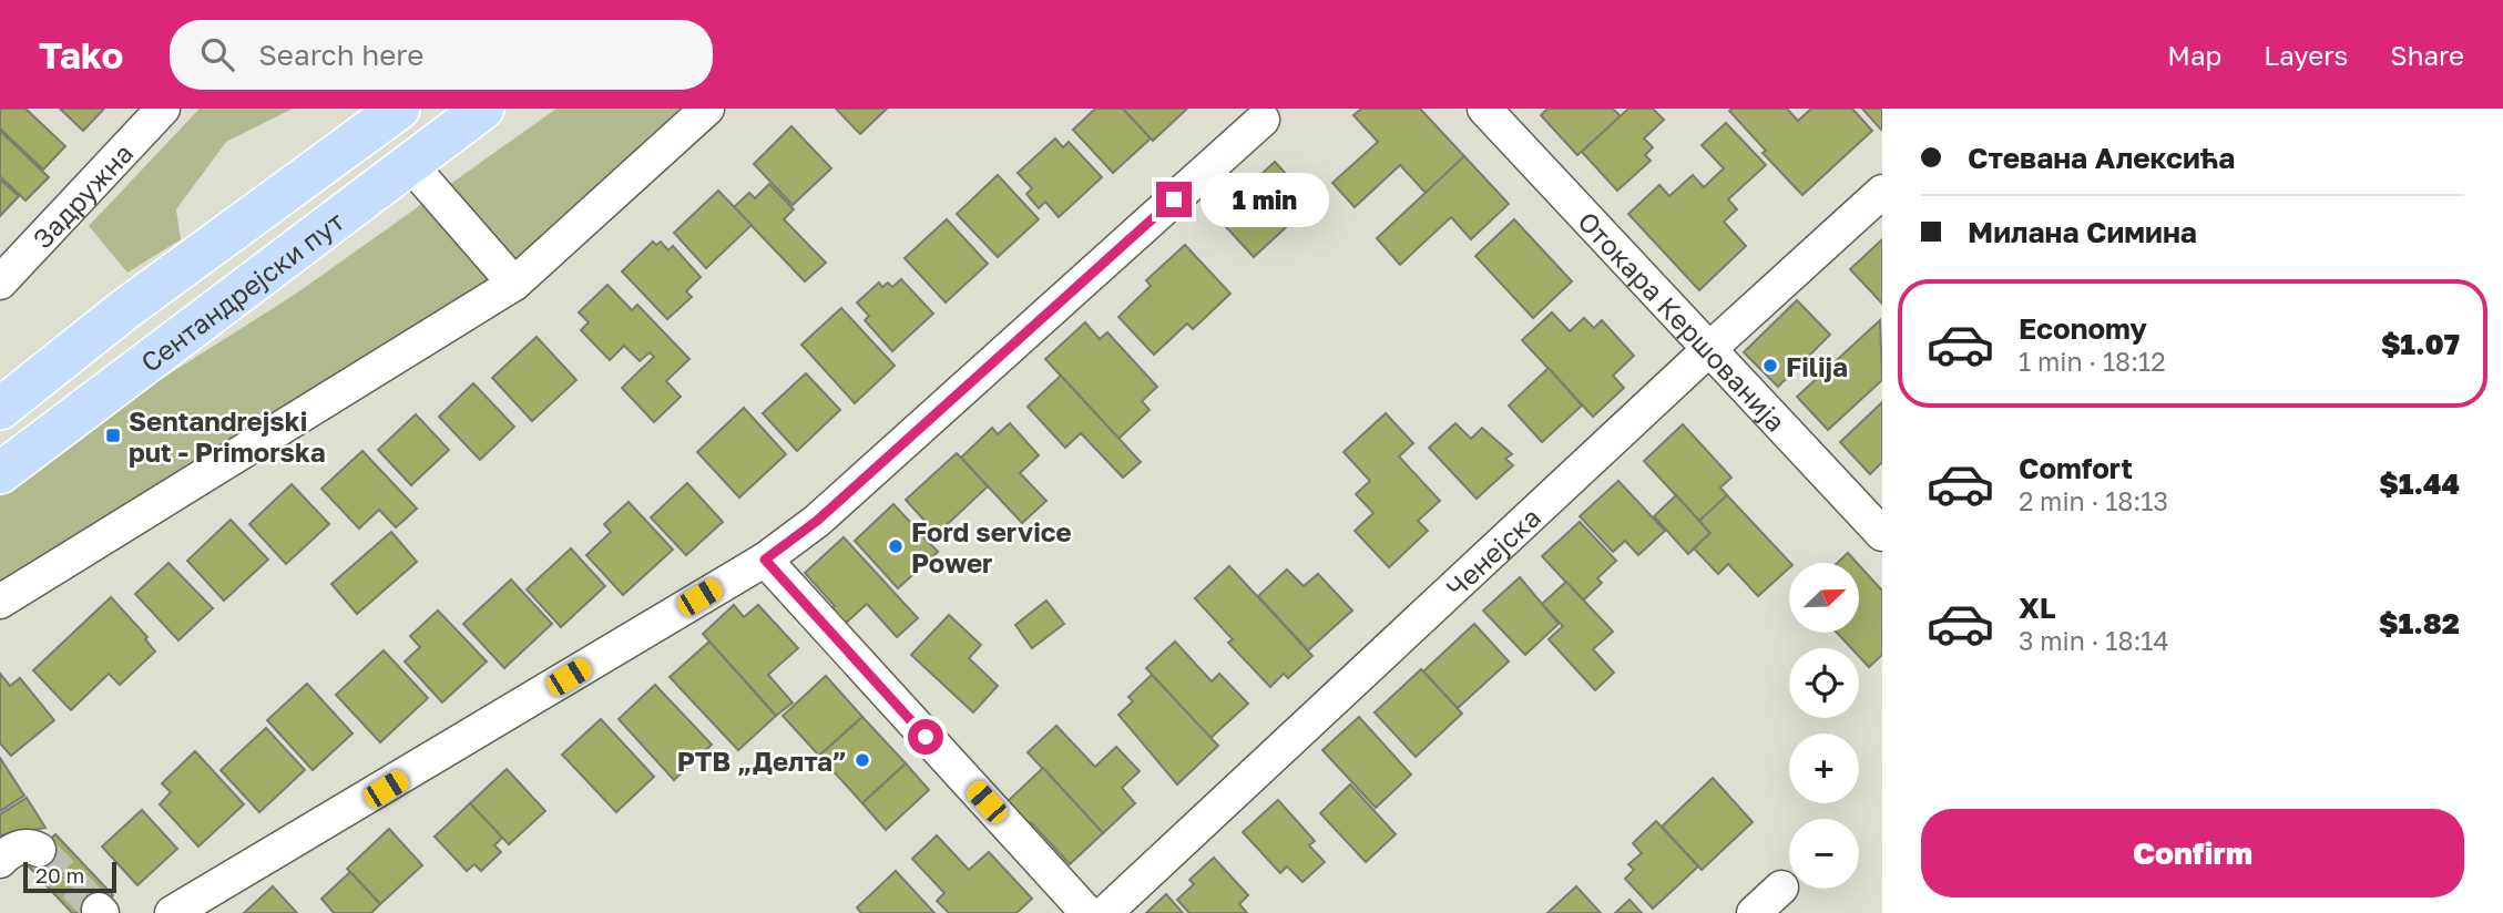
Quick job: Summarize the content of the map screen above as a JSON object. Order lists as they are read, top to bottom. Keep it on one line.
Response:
{"streets":{"main road":["Сентандрејски пут"],"street":["Задружна","Отокара Кершованија","Ченејска"]},"crossings":[["Отокара Кершованија","Ченејска"]],"places":{"other":["Filija","Ford service Power","РТВ „Делта”"],"transit":["Sentandrejski put - Primorska"]},"scale_bar":"20 m","north":"top right","page":{"header":"Tako","search":"Search here","nav":["Map","Layers","Share"],"banner":["Стевана Алексића","Милана Симина"],"bubble":"1 min","list":[{"name":"Economy","note":"1 min · 18:12","value":"$1.07"},{"name":"Comfort","note":"2 min · 18:13","value":"$1.44"},{"name":"XL","note":"3 min · 18:14","value":"$1.82"}],"map_buttons":["+","−"],"buttons":"Confirm","scale":"20 m"}}
